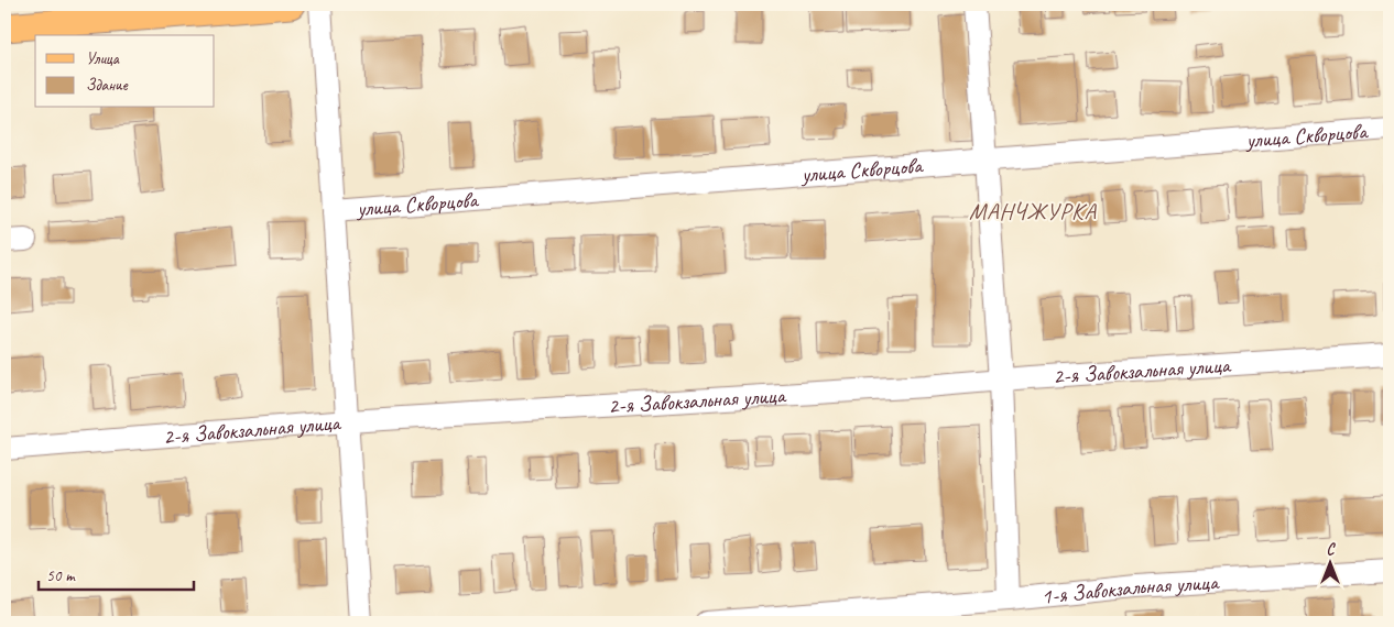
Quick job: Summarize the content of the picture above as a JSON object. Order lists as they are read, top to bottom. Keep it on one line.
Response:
{"streets":{"street":["улица Скворцова","2-я Завокзальная улица","1-я Завокзальная улица"]},"districts":["МАНЧЖУРКА"],"legend":["Улица","Здание"],"scale_bar":"50 m","north":"top"}
